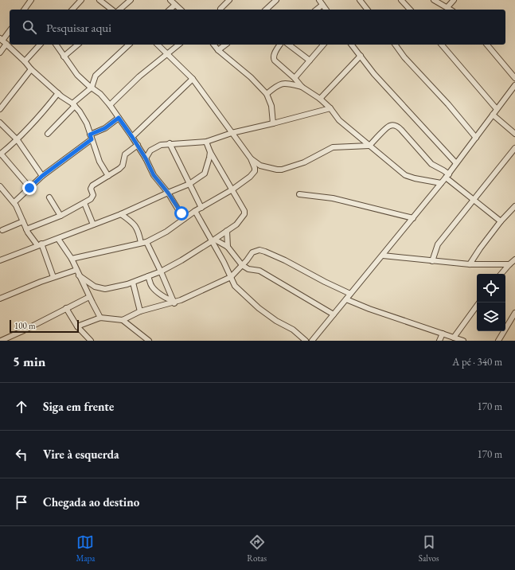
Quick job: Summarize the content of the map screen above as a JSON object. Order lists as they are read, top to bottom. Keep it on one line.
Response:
{"scale_bar":"100 m","page":{"search":"Pesquisar aqui","scale":"100 m","heading":["5 min","A pé · 340 m"],"list":[["Siga em frente","170 m"],["Vire à esquerda","170 m"],"Chegada ao destino"],"nav":["Mapa","Rotas","Salvos"]}}
